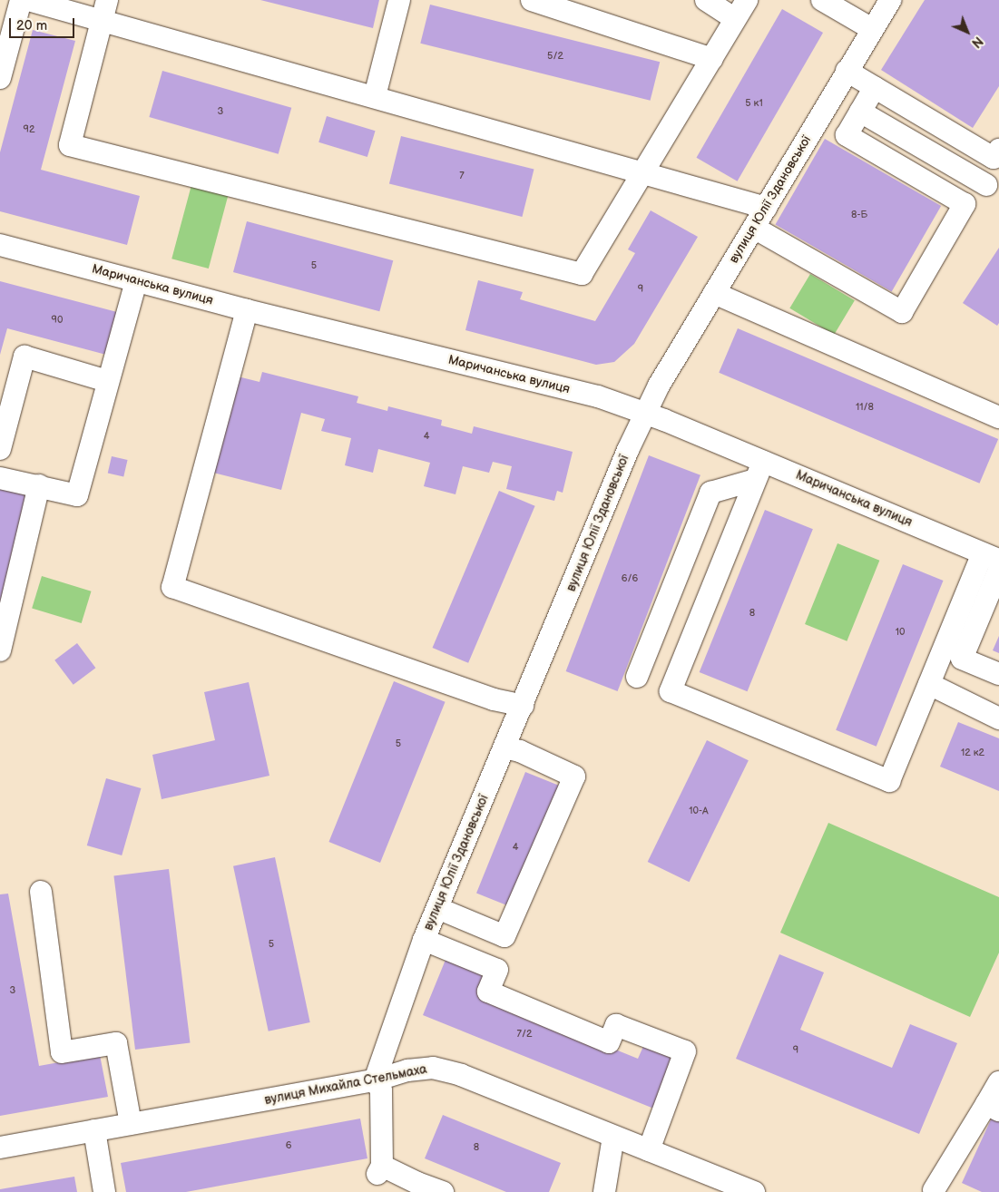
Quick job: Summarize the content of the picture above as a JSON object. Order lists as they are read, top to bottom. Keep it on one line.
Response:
{"streets":{"street":["вулиця Юлії Здановської","Маричанська вулиця","вулиця Михайла Стельмаха"]},"crossings":[["вулиця Юлії Здановської","Маричанська вулиця"],["вулиця Юлії Здановської","вулиця Михайла Стельмаха"]],"house_numbers":["5/2","5 к1","3","92","7","8-Б","5","9","90","11/8","4","6/6","8","10","5","12 к2","10-А","4","5","3","7/2","9","6","8"],"scale_bar":"20 m","north":"bottom right"}
